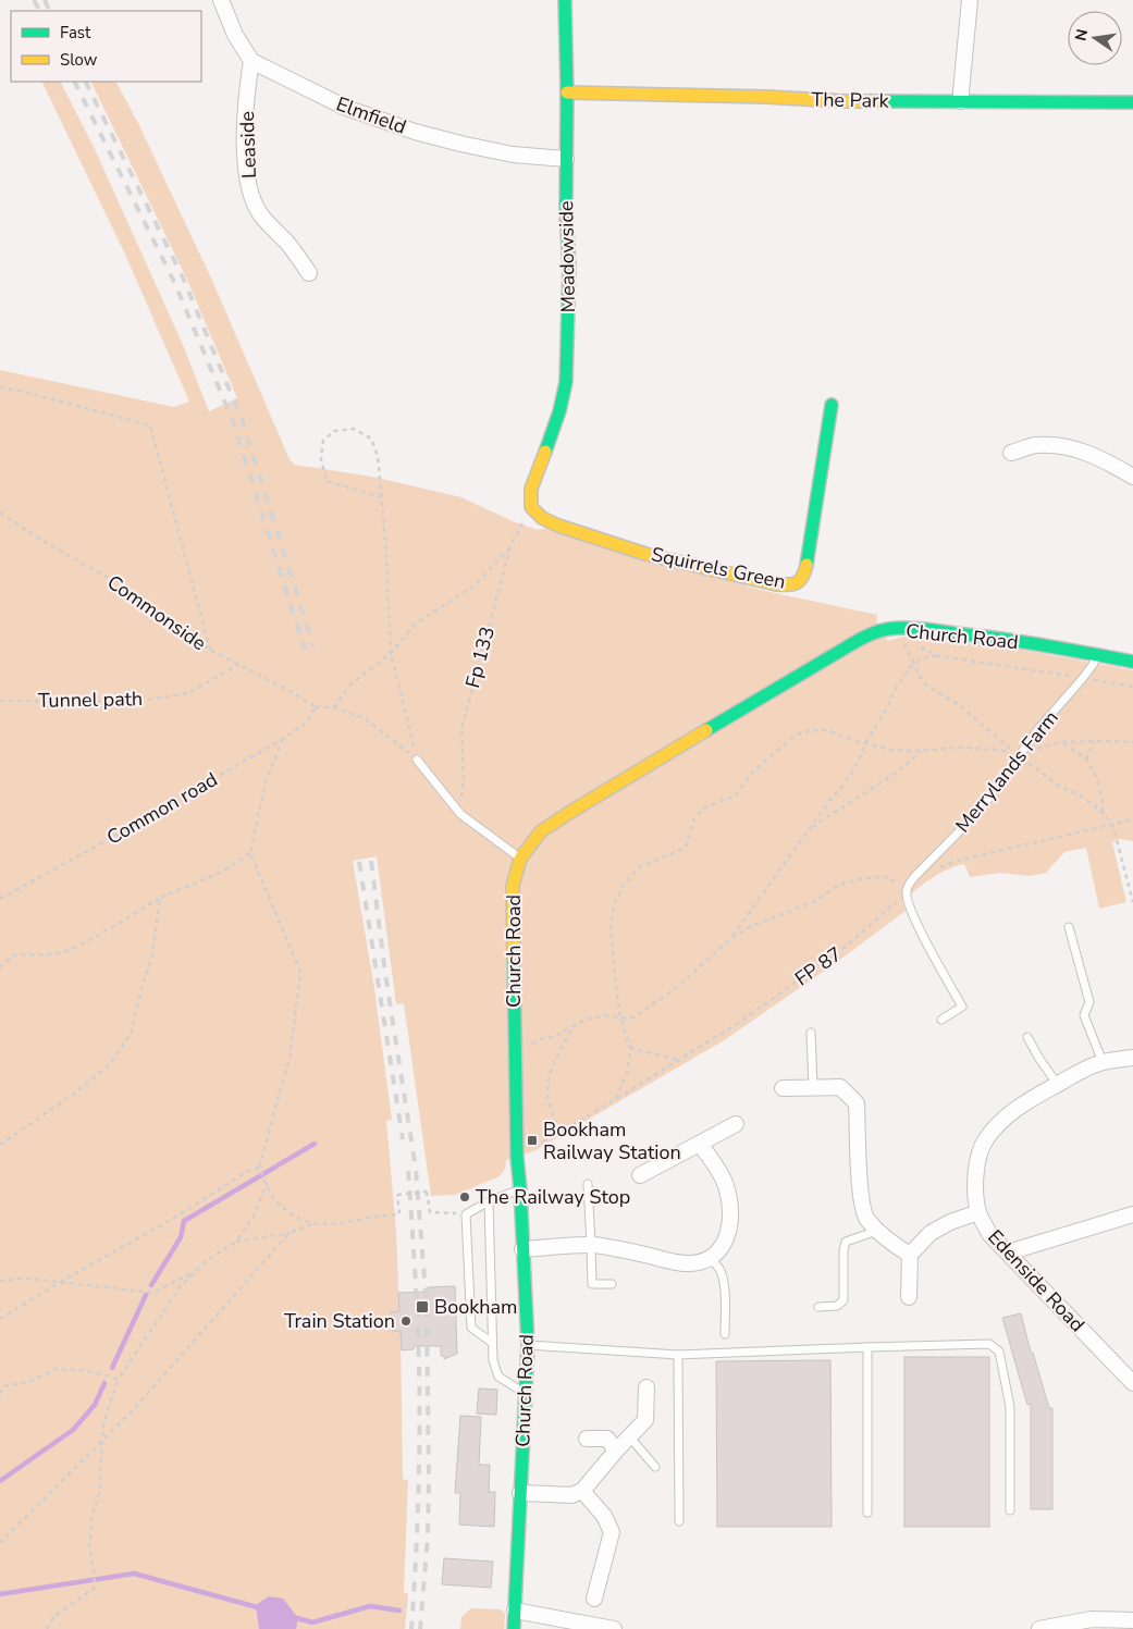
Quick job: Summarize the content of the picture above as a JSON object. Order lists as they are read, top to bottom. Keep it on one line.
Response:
{"streets":{"street":["The Park","Elmfield","Leaside","Meadowside","Squirrels Green","Church Road","Edenside Road"],"lane":["Merrylands Farm"],"path":["Commonside","Fp 133","Tunnel path","Common road","FP 87"]},"crossings":[["The Park","Meadowside"],["Elmfield","Leaside"],["Elmfield","Meadowside"],["Meadowside","Squirrels Green"],["Meadowside","Fp 133"],["Squirrels Green","Fp 133"],["Commonside","Tunnel path"],["Commonside","Common road"],["Church Road","Merrylands Farm"],["Church Road","FP 87"],["Merrylands Farm","FP 87"]],"places":{"transit":["Bookham Railway Station","Bookham"],"other":["The Railway Stop","Train Station"]},"legend":["Fast","Slow"],"north":"left"}
